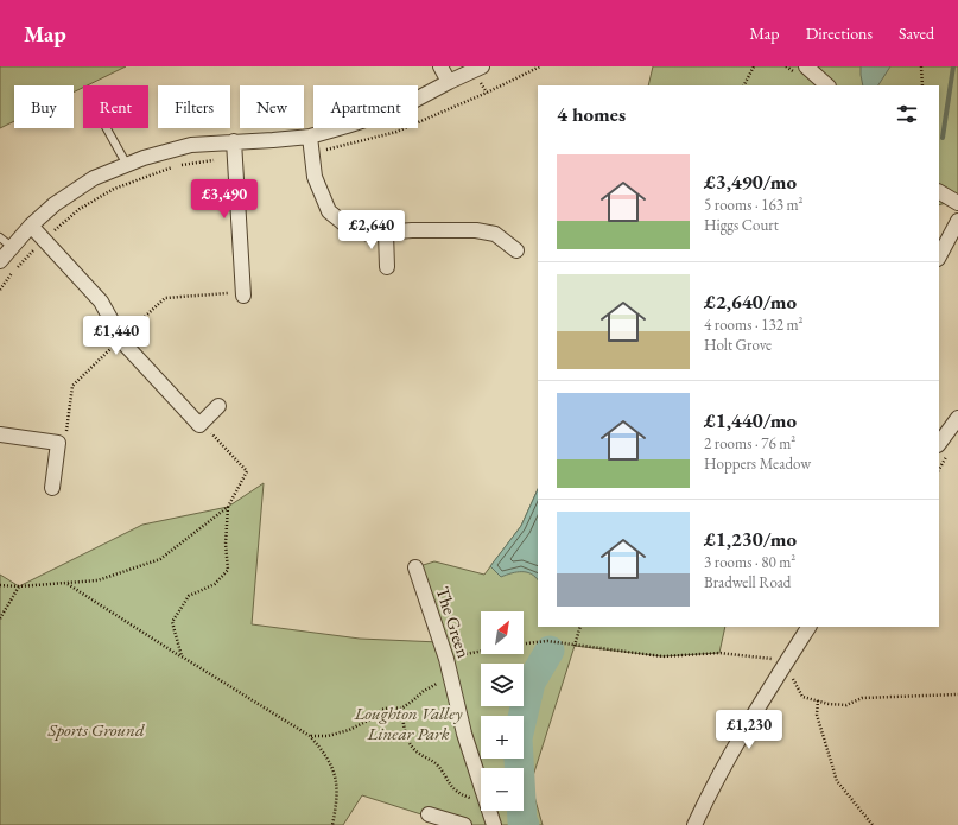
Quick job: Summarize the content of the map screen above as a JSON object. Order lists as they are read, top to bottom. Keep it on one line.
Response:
{"streets":{"street":["The Green"]},"parks":["Loughton Valley Linear Park","Sports Ground"],"north":"top right","page":{"header":"Map","nav":["Map","Directions","Saved"],"chip":["Buy","Rent","Filters","New","Apartment"],"heading":"4 homes","list":[{"name":"£3,490/mo","note":"5 rooms · 163 m² · Higgs Court"},{"name":"£2,640/mo","note":"4 rooms · 132 m² · Holt Grove"},{"name":"£1,440/mo","note":"2 rooms · 76 m² · Hoppers Meadow"},{"name":"£1,230/mo","note":"3 rooms · 80 m² · Bradwell Road"}],"price":["£3,490","£2,640","£1,440","£1,230"],"map_buttons":["+","−"]}}
